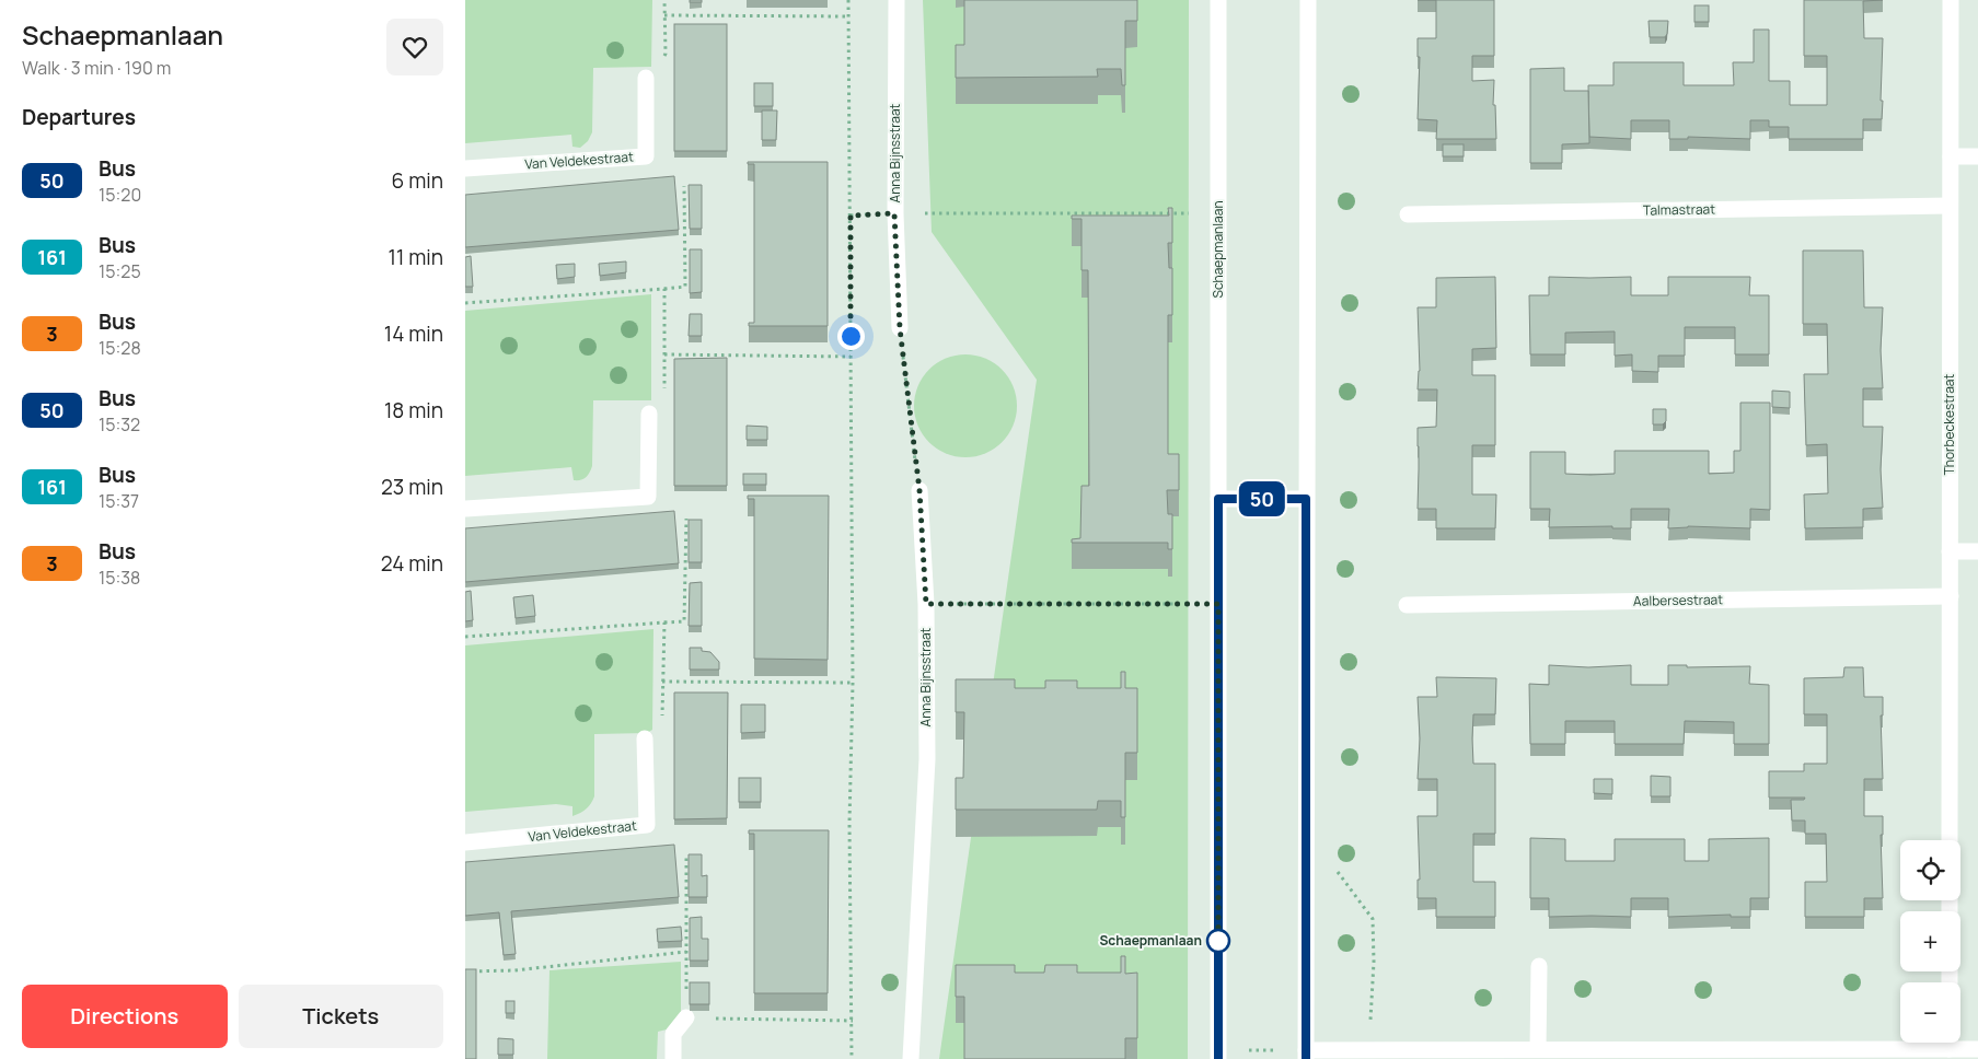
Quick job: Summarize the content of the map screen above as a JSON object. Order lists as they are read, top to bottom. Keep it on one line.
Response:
{"streets":{"street":["Anna Bijnsstraat","Van Veldekestraat","Talmastraat","Schaepmanlaan","Thorbeckestraat","Aalbersestraat"]},"crossings":[["Talmastraat","Thorbeckestraat"],["Thorbeckestraat","Aalbersestraat"]],"places":["Schaepmanlaan"],"lines":["bus line 50"],"page":{"heading":[["Schaepmanlaan","Walk · 3 min · 190 m"],"Departures"],"on_map":"50","list":[{"mark":"50","name":"Bus","note":"15:20","value":"6 min"},{"mark":"161","name":"Bus","note":"15:25","value":"11 min"},{"mark":"3","name":"Bus","note":"15:28","value":"14 min"},{"mark":"50","name":"Bus","note":"15:32","value":"18 min"},{"mark":"161","name":"Bus","note":"15:37","value":"23 min"},{"mark":"3","name":"Bus","note":"15:38","value":"24 min"}],"map_buttons":["+","−"],"buttons":["Directions","Tickets"]}}
